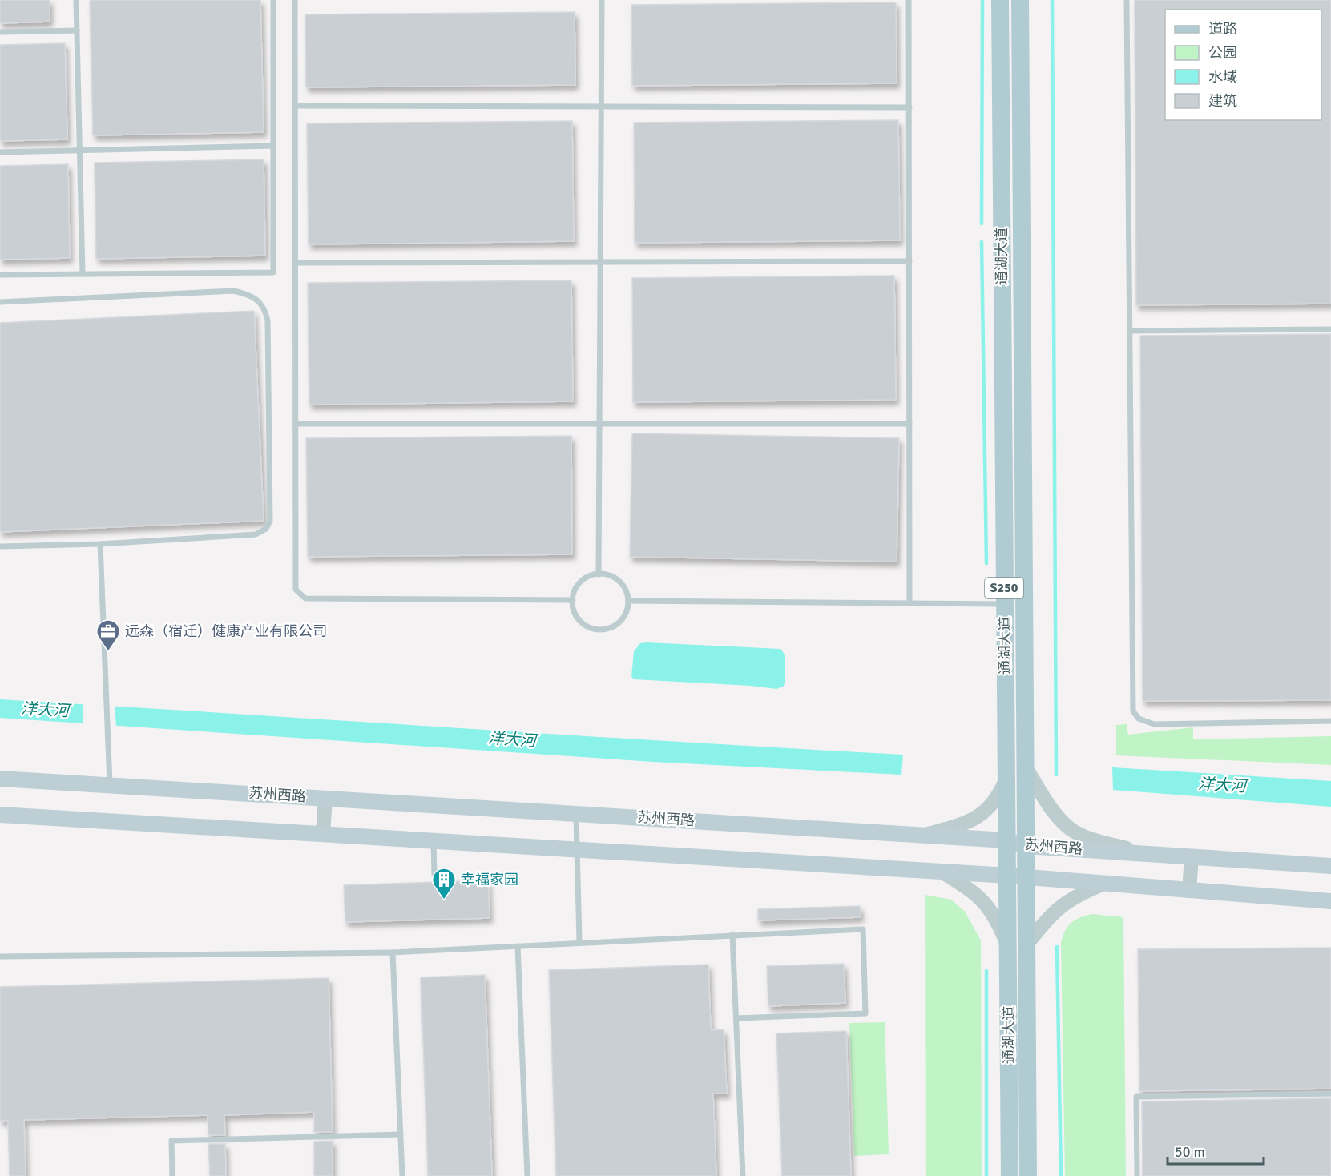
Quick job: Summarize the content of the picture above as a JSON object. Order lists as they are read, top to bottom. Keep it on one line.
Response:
{"streets":{"main road":["通湖大道","S250","苏州西路"]},"crossings":[["通湖大道","苏州西路"]],"water":["洋大河"],"places":{"office":["远森（宿迁）健康产业有限公司"],"building":["幸福家园"]},"legend":["道路","公园","水域","建筑"],"scale_bar":"50 m"}
